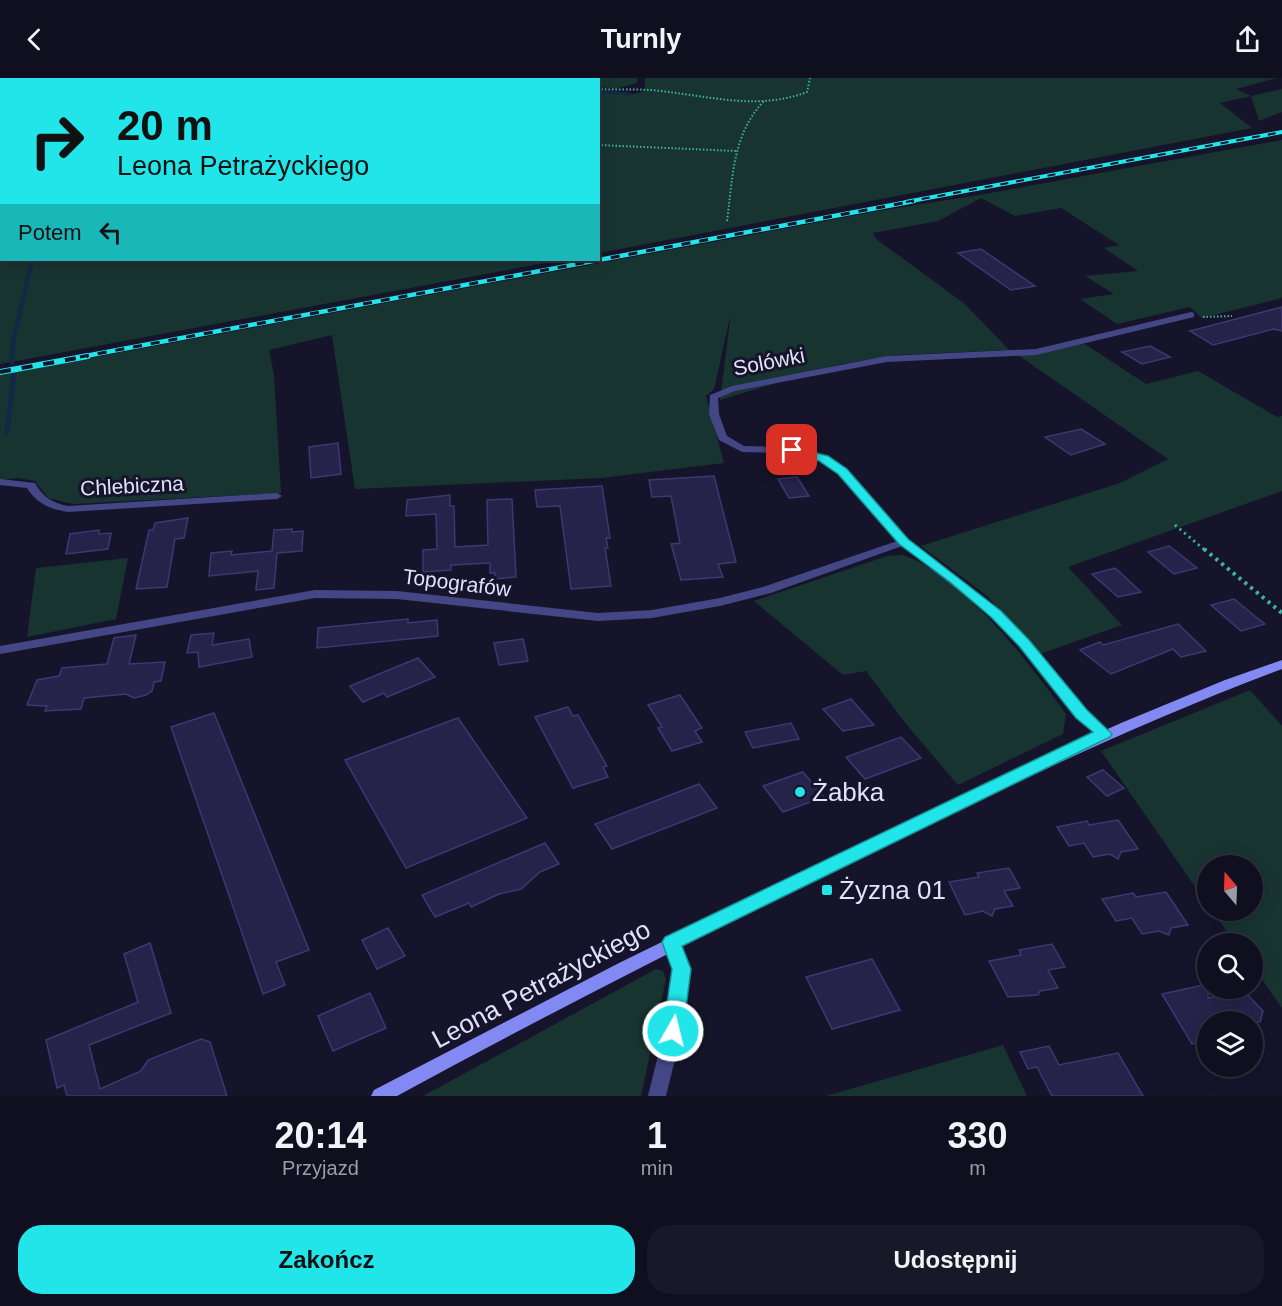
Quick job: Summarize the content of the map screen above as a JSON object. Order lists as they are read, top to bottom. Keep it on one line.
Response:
{"streets":{"street":["Solówki","Chlebiczna","Topografów","Leona Petrażyckiego"]},"crossings":[["Solówki","Topografów"],["Solówki","Leona Petrażyckiego"]],"places":{"other":["Żabka"],"transit":["Żyzna 01"]},"north":"top","page":{"header":"Turnly","turn":["20 m","Leona Petrażyckiego"],"then":"Potem","eta":["20:14","Przyjazd","1","min","330","m"],"buttons":["Zakończ","Udostępnij"]}}
